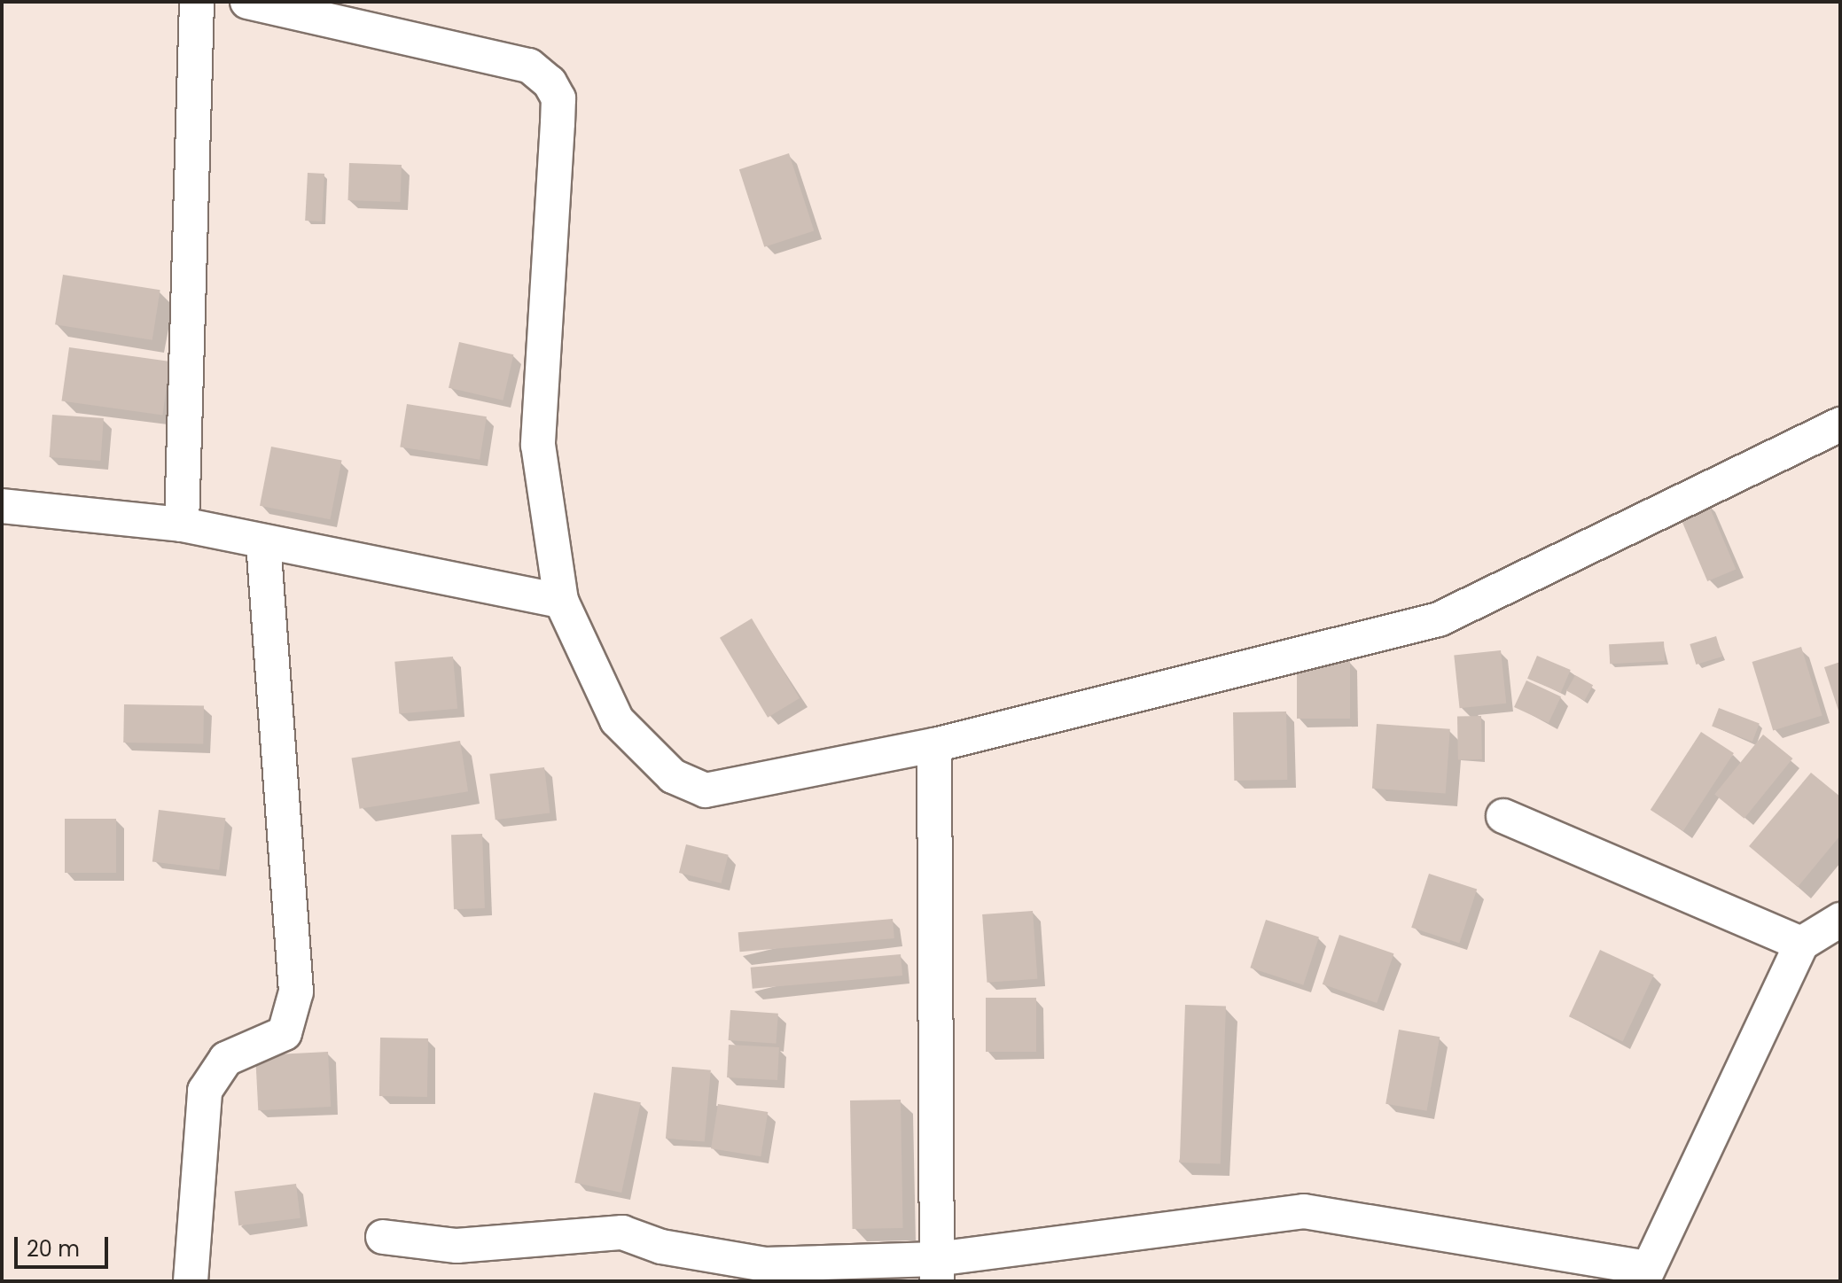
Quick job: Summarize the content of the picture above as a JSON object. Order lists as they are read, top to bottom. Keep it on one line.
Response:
{"scale_bar":"20 m"}
